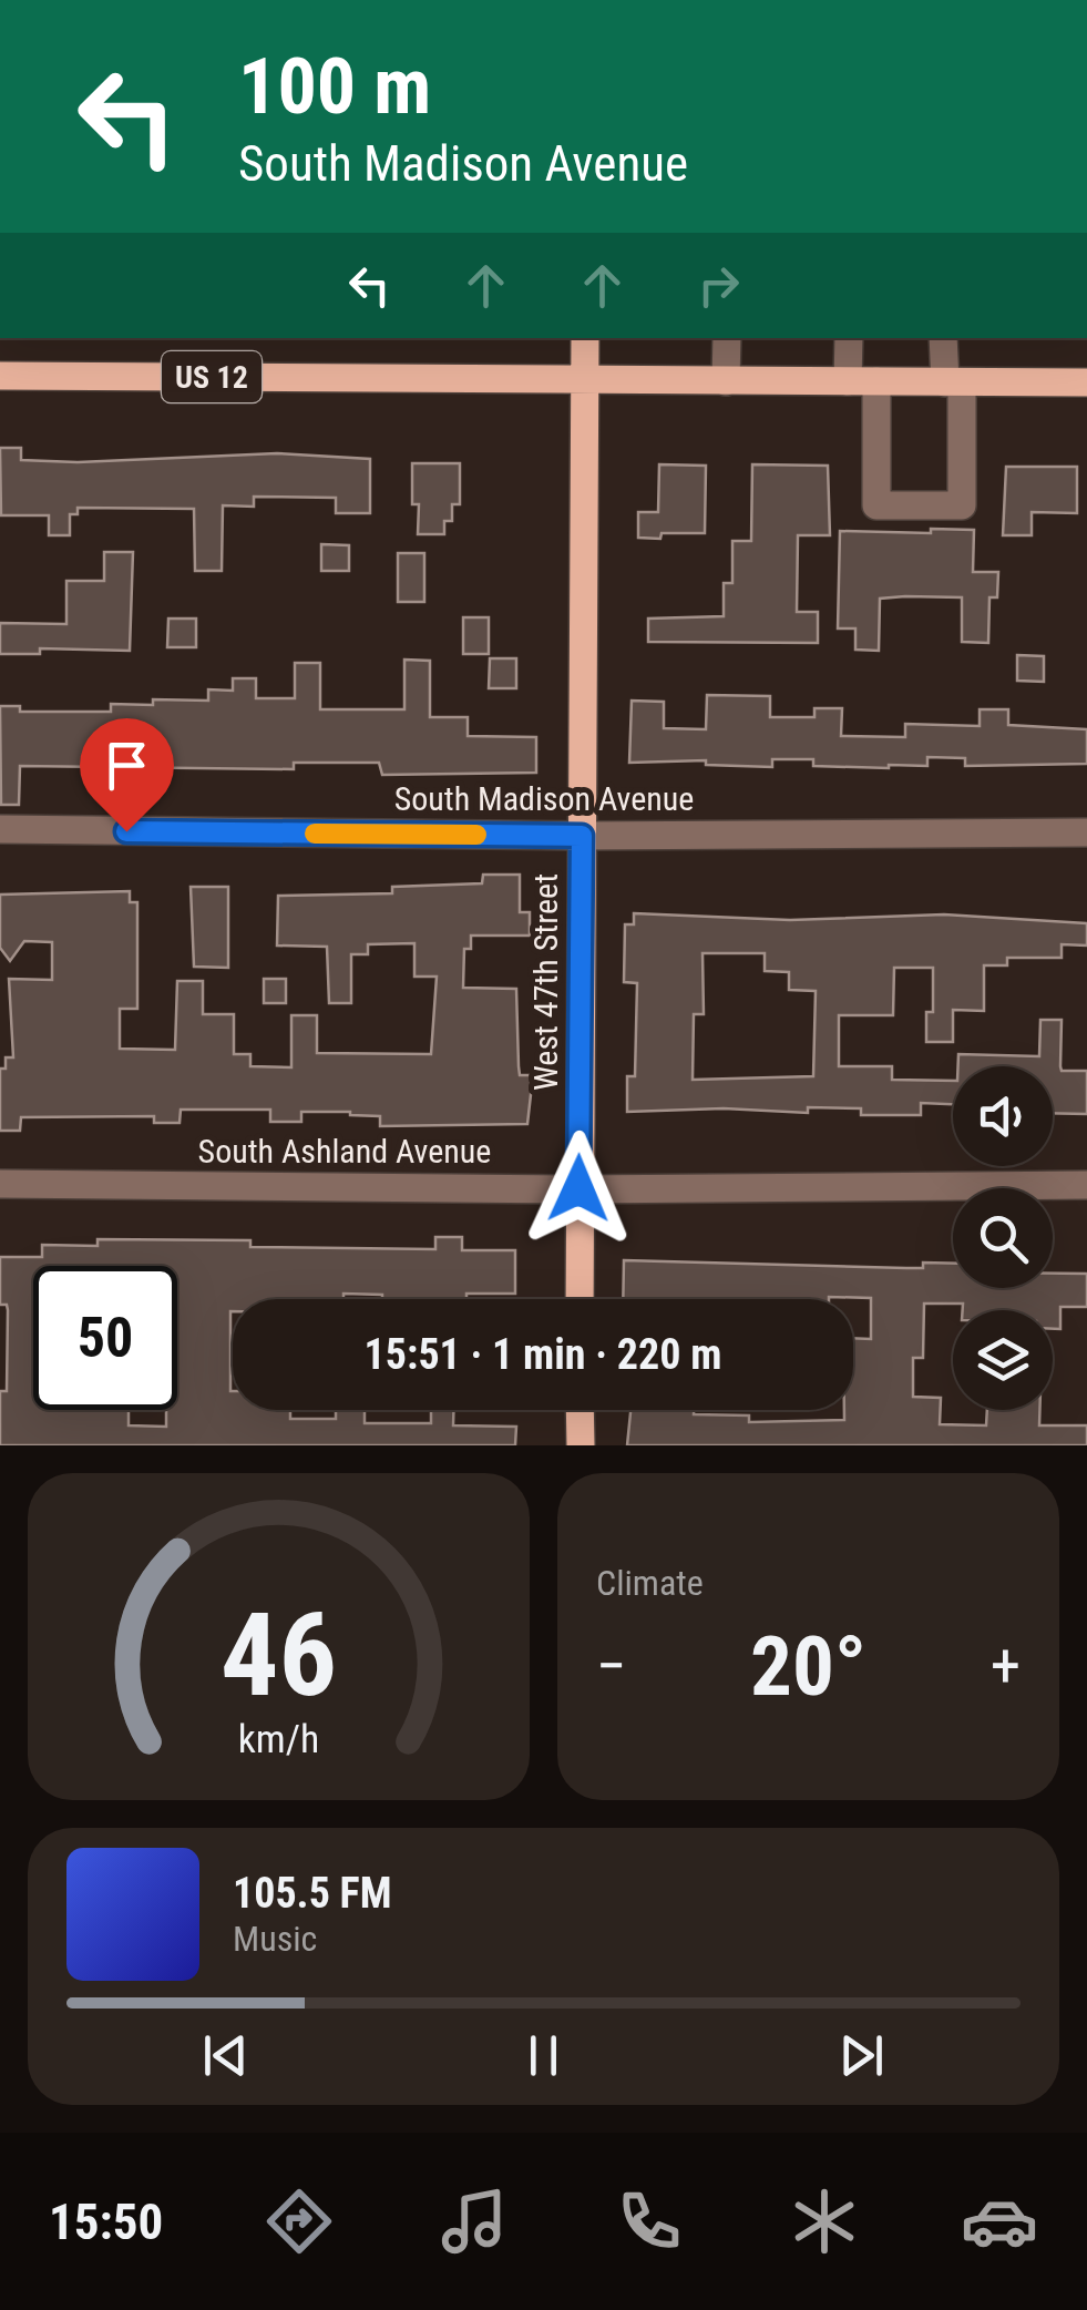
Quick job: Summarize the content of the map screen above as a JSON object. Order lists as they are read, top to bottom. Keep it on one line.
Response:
{"streets":{"main road":["US 12","West 47th Street"],"street":["South Madison Avenue","South Ashland Avenue"]},"crossings":[["US 12","West 47th Street"],["South Madison Avenue","West 47th Street"],["West 47th Street","South Ashland Avenue"]],"page":{"turn":["100 m","South Madison Avenue"],"limit":"50","trip":"15:51 · 1 min · 220 m","tile":"Climate","heat":["−","20°","+"],"song":["105.5 FM","Music"],"tabs":"15:50","gauge":["46","km/h"]}}
